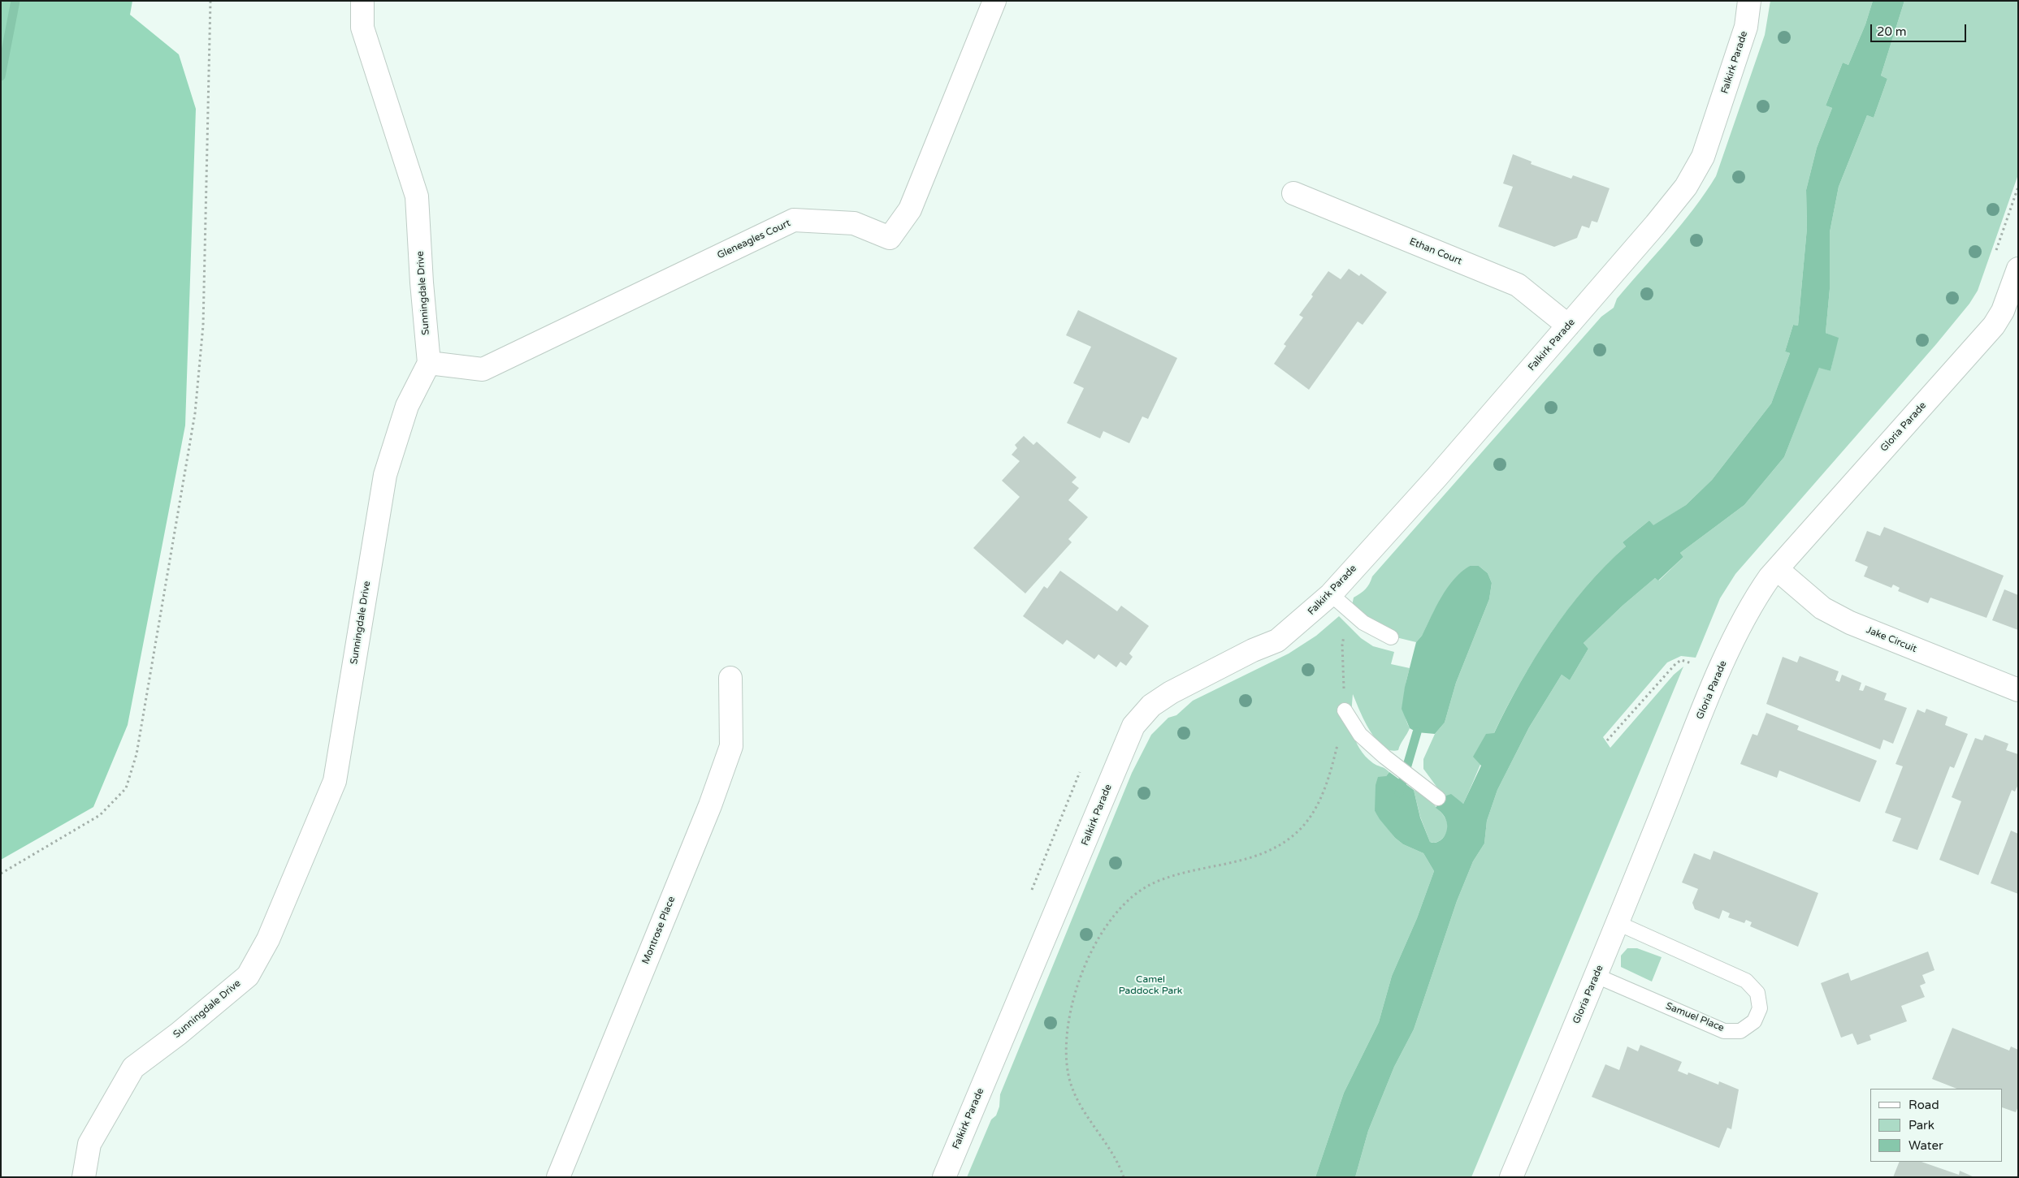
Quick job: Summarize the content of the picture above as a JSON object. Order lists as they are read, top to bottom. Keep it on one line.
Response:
{"streets":{"street":["Falkirk Parade","Gleneagles Court","Ethan Court","Sunningdale Drive","Gloria Parade","Jake Circuit","Montrose Place"],"lane":["Samuel Place"]},"crossings":[["Falkirk Parade","Ethan Court"],["Gleneagles Court","Sunningdale Drive"],["Gloria Parade","Jake Circuit"],["Gloria Parade","Samuel Place"]],"parks":["Camel Paddock Park"],"legend":["Road","Park","Water"],"scale_bar":"20 m"}
